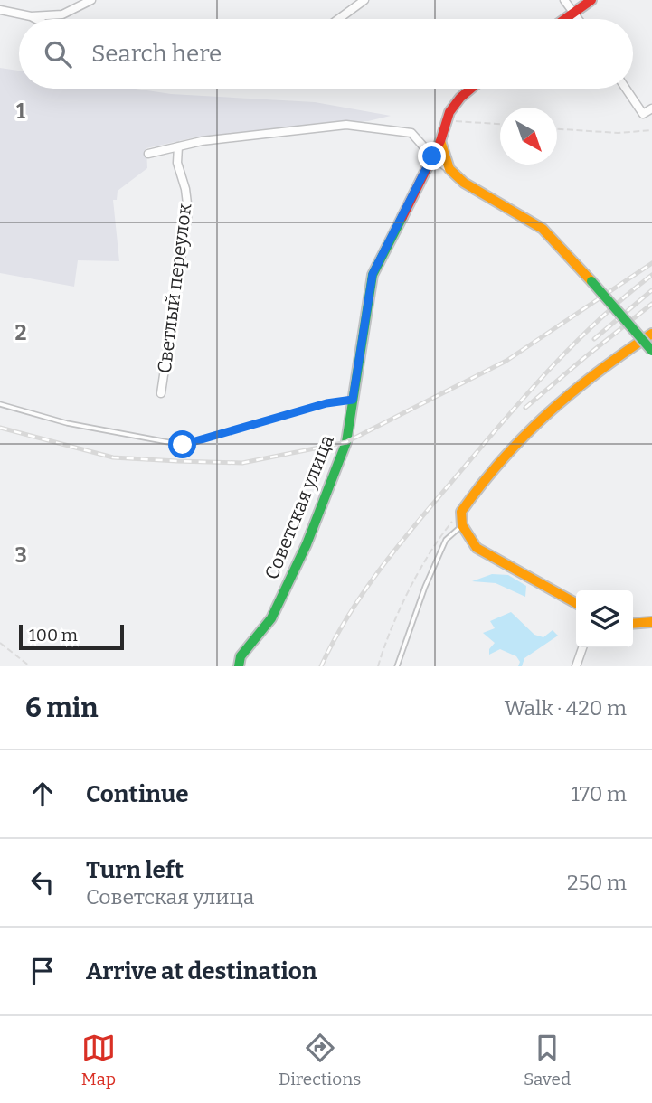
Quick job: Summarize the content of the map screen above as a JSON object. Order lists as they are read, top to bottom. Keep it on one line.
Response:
{"streets":{"street":["Светлый переулок","Советская улица"]},"scale_bar":"100 m","north":"bottom right","page":{"search":"Search here","scale":"100 m","heading":["6 min","Walk · 420 m"],"list":[["Continue","170 m"],["Turn left","Советская улица","250 m"],"Arrive at destination"],"nav":["Map","Directions","Saved"]},"grid":{"rows":["1","2","3"]}}
